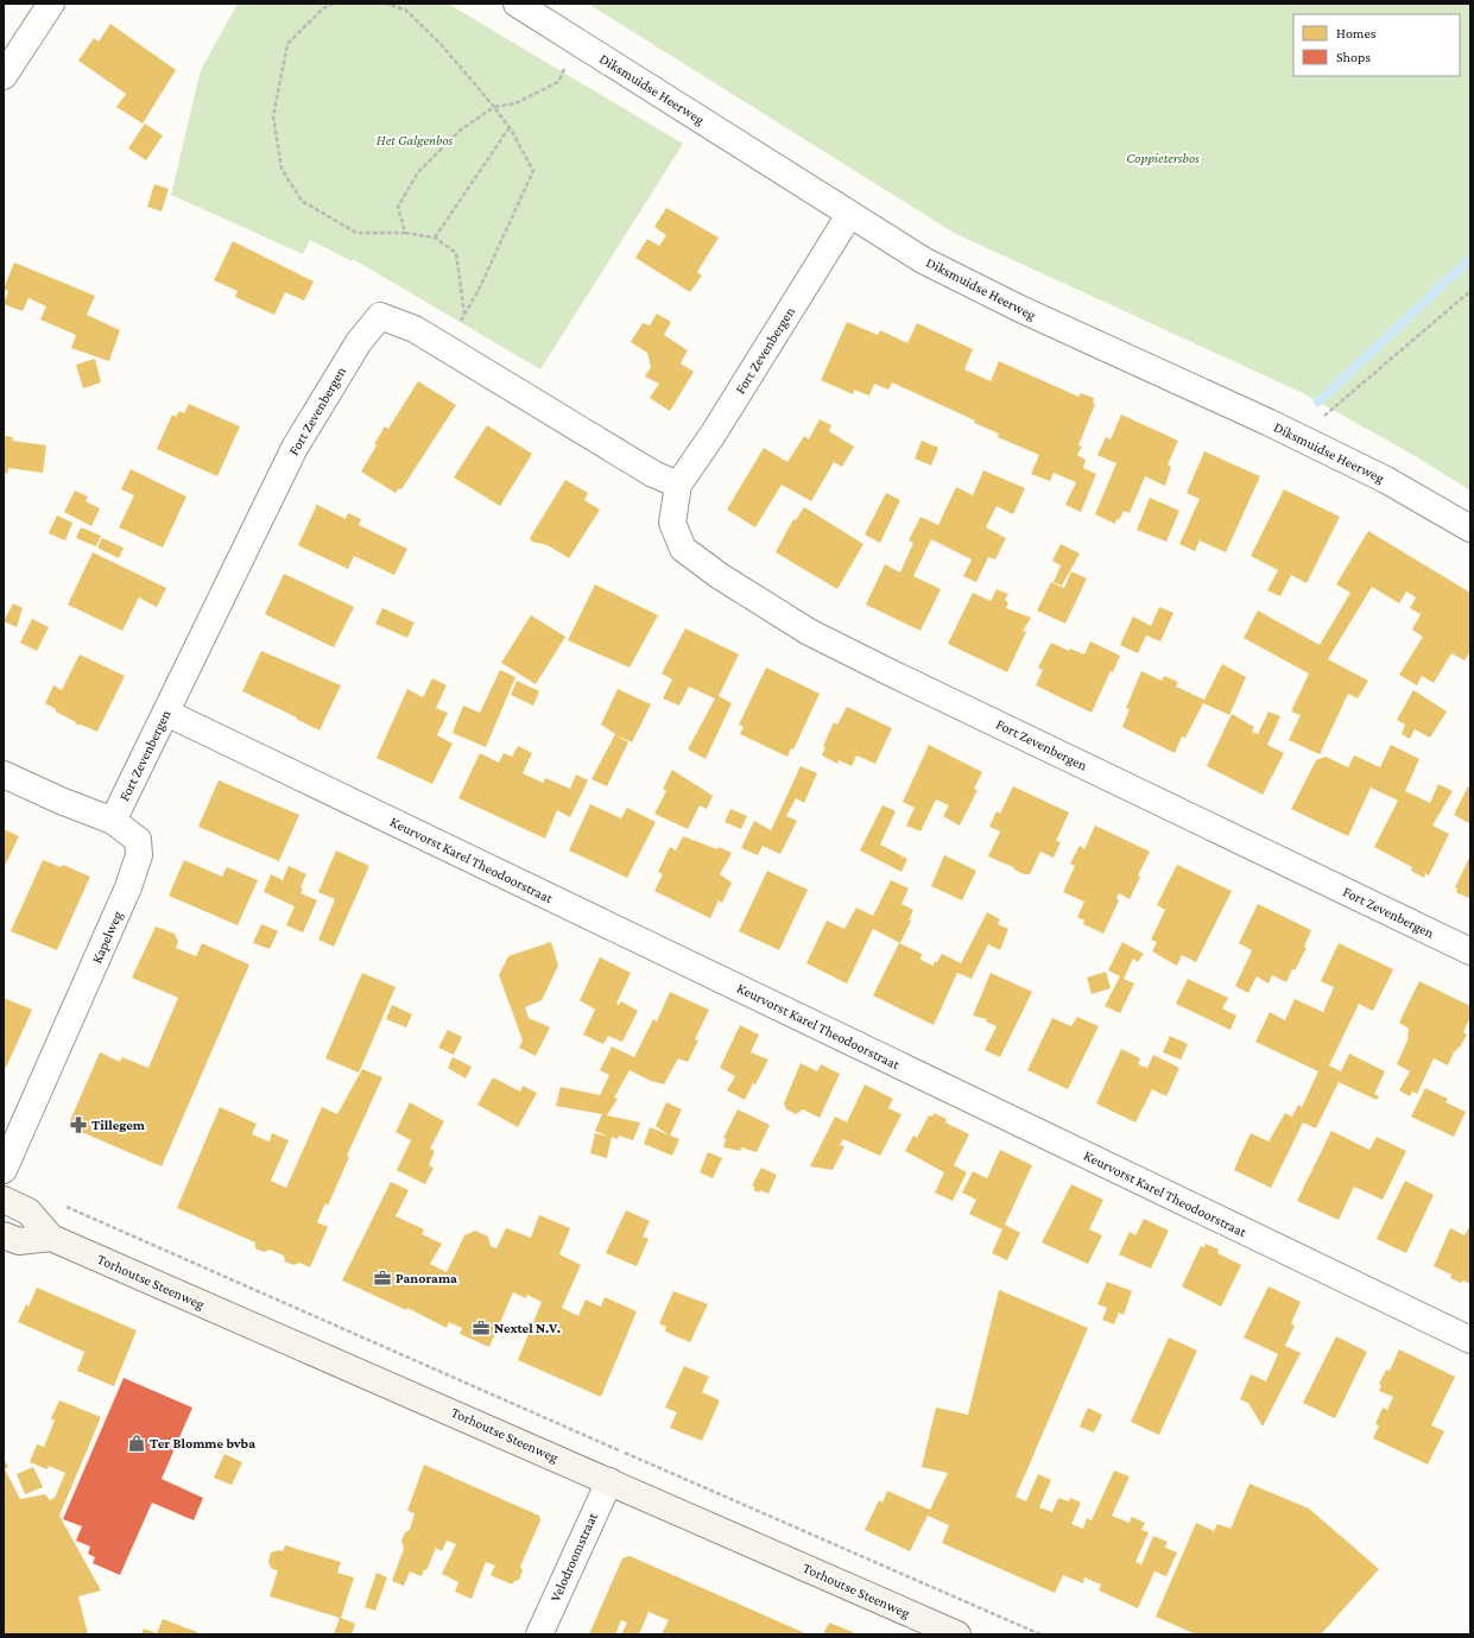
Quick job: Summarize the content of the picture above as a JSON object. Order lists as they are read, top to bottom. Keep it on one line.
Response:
{"streets":{"main road":["Torhoutse Steenweg"],"street":["Diksmuidse Heerweg","Fort Zevenbergen","Keurvorst Karel Theodoorstraat","Kapelweg","Velodroomstraat"]},"crossings":[["Diksmuidse Heerweg","Fort Zevenbergen"],["Fort Zevenbergen","Keurvorst Karel Theodoorstraat"],["Fort Zevenbergen","Kapelweg"],["Torhoutse Steenweg","Velodroomstraat"]],"parks":["Het Galgenbos","Coppietersbos"],"places":{"pharmacy":["Tillegem"],"office":["Panorama","Nextel N.V."],"shop":["Ter Blomme bvba"]},"legend":["Homes","Shops"]}
